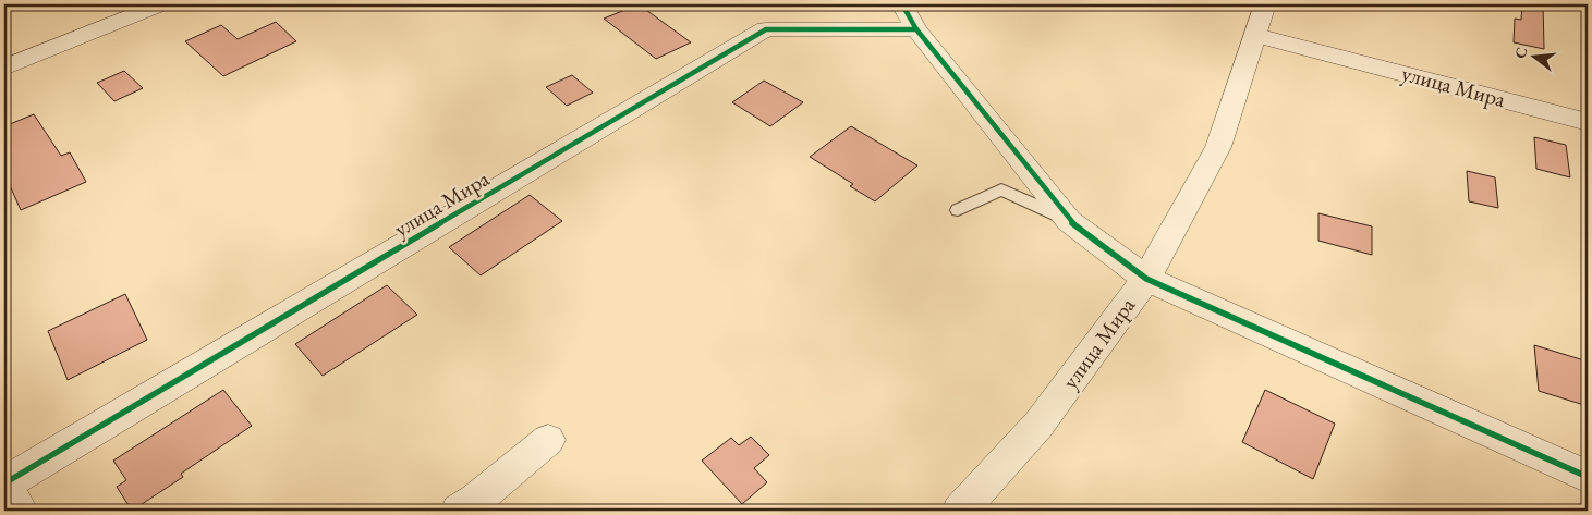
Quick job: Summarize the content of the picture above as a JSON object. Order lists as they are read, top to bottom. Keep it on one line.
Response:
{"streets":{"street":["улица Мира"]},"north":"left"}
